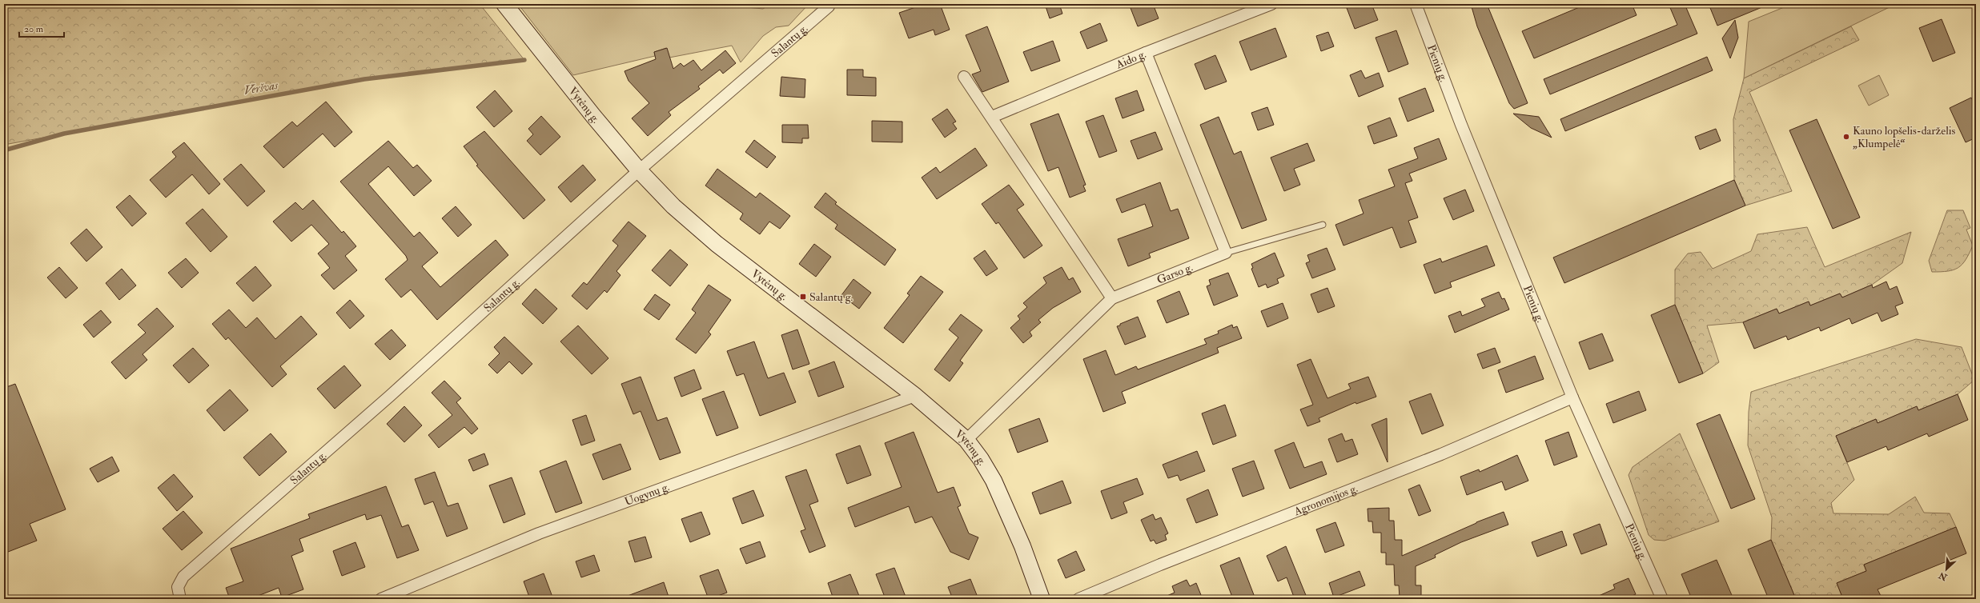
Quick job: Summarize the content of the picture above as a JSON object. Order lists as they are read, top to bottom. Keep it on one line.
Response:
{"streets":{"main road":["Vytėnų g."],"street":["Salantų g.","Aido g.","Pienių g.","Garso g.","Uogynų g.","Agronomijos g."]},"crossings":[["Salantų g.","Vytėnų g."],["Pienių g.","Agronomijos g."],["Vytėnų g.","Garso g."],["Vytėnų g.","Uogynų g."]],"water":["Veršvas"],"places":{"other":["Kauno lopšelis-darželis „Klumpelė“"],"transit":["Salantų g."]},"scale_bar":"20 m","north":"bottom left"}
